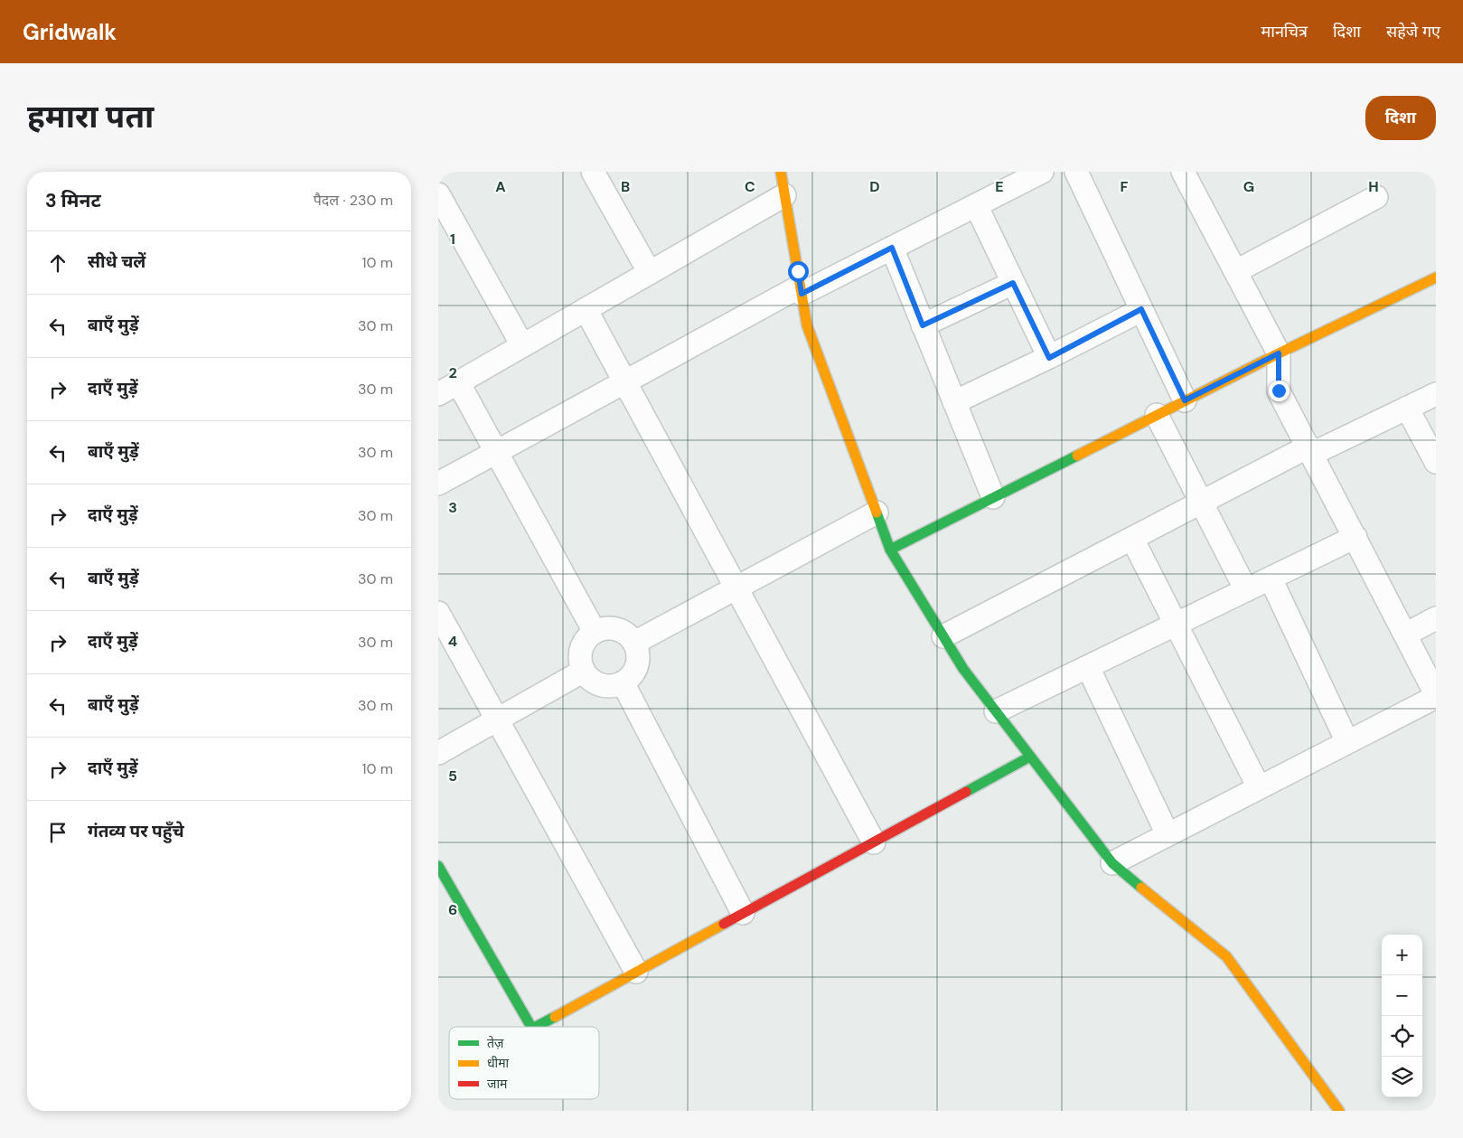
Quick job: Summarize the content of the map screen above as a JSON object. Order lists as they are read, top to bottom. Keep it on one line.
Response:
{"legend":["तेज़","धीमा","जाम"],"page":{"header":"Gridwalk","nav":["मानचित्र","दिशा","सहेजे गए"],"title":"हमारा पता","buttons":"दिशा","heading":["3 मिनट","पैदल · 230 m"],"list":[["सीधे चलें","10 m"],["बाएँ मुड़ें","30 m"],["दाएँ मुड़ें","30 m"],["बाएँ मुड़ें","30 m"],["दाएँ मुड़ें","30 m"],["बाएँ मुड़ें","30 m"],["दाएँ मुड़ें","30 m"],["बाएँ मुड़ें","30 m"],["दाएँ मुड़ें","10 m"],"गंतव्य पर पहुँचे"],"map_buttons":["+","−"]},"grid":{"columns":["A","B","C","D","E","F","G","H"],"rows":["1","2","3","4","5","6"]}}
